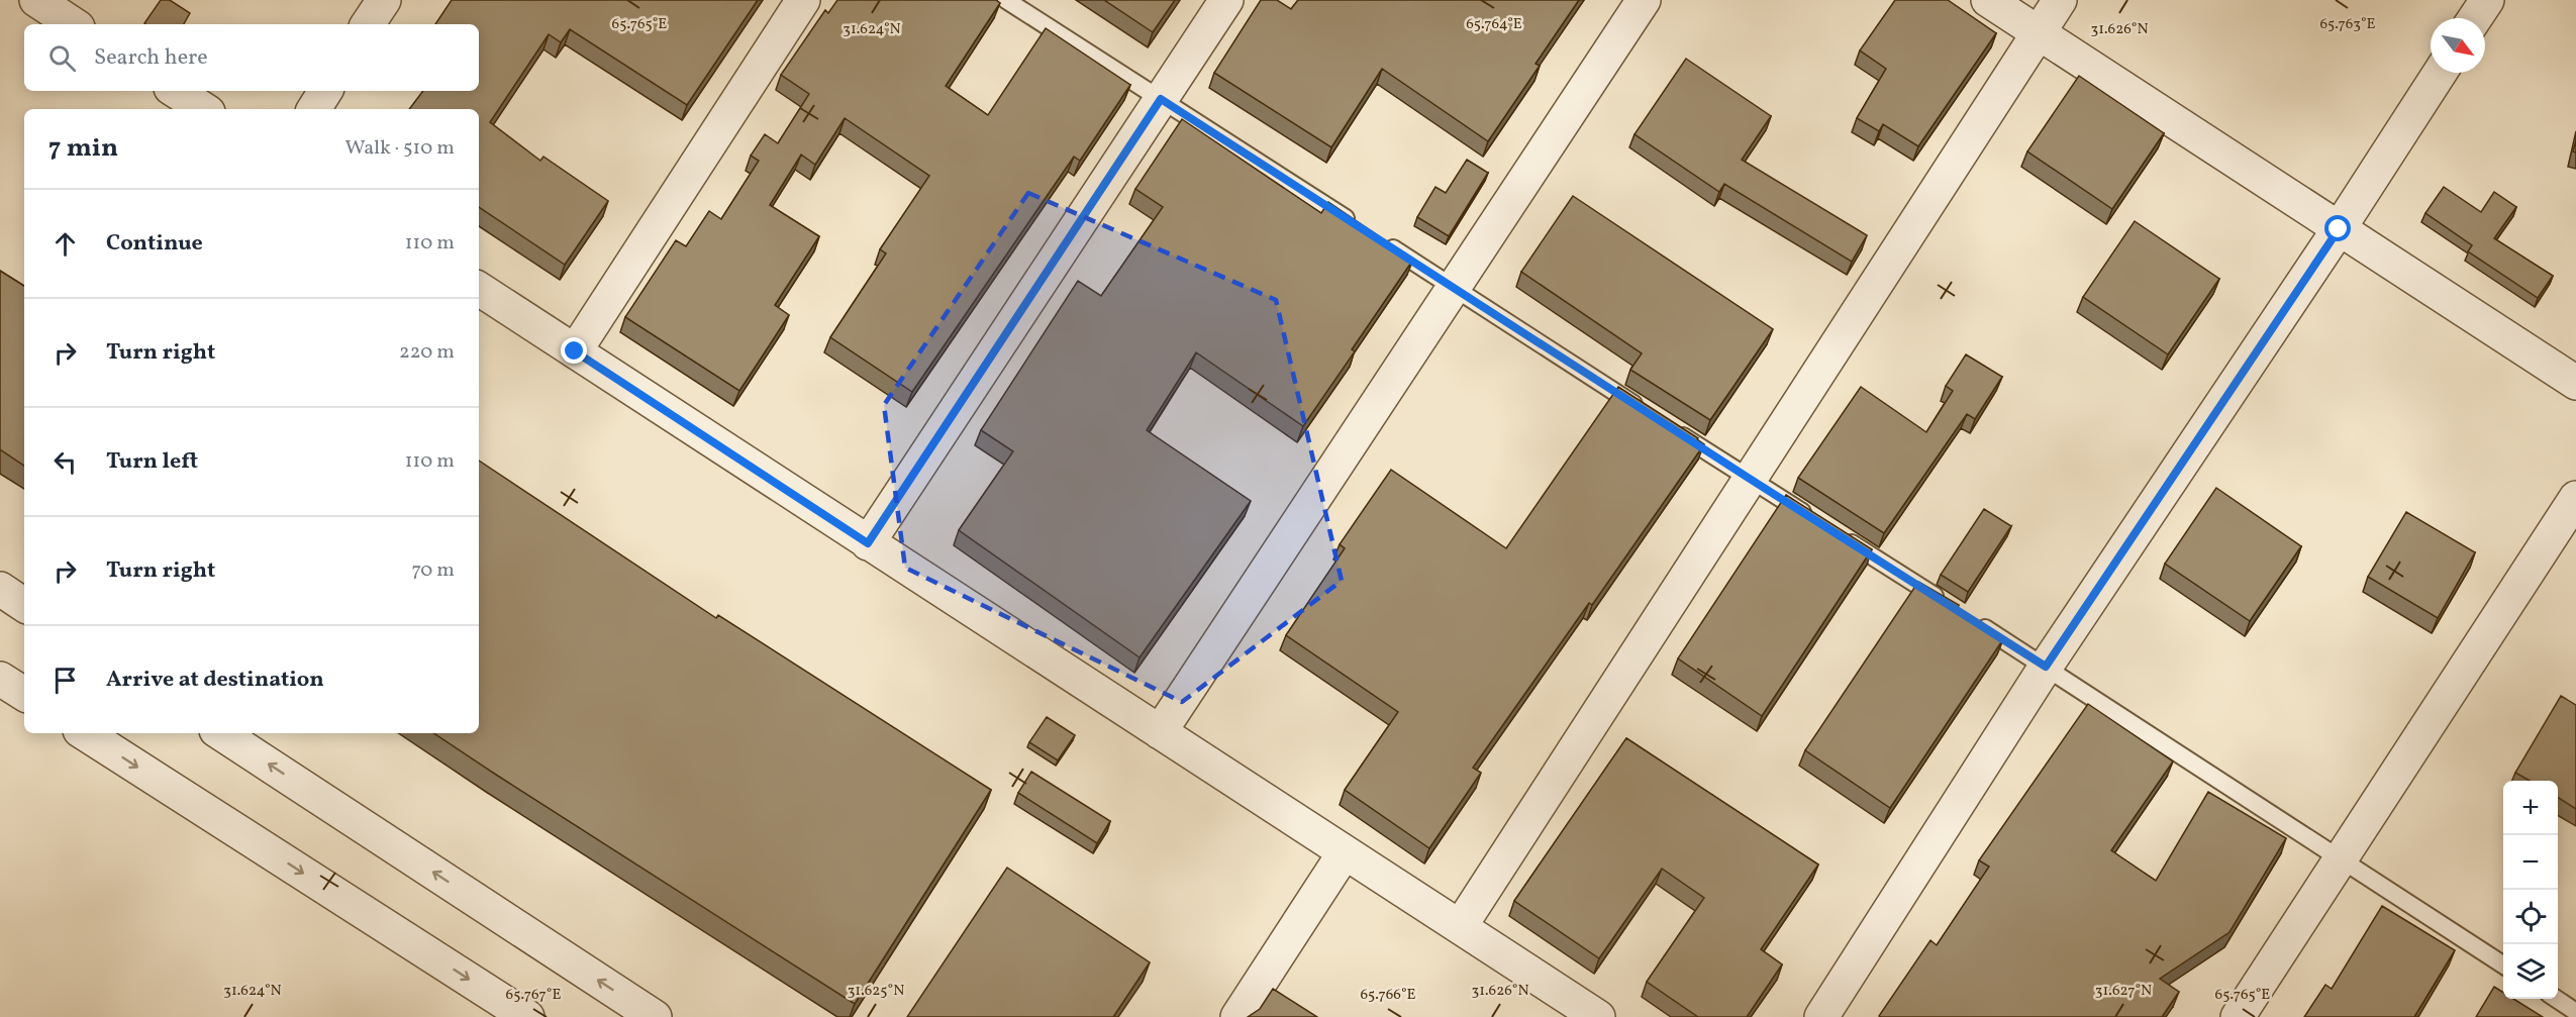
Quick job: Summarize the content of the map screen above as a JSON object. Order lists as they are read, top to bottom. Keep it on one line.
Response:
{"north":"bottom right","page":{"search":"Search here","heading":["7 min","Walk · 510 m"],"list":[["Continue","110 m"],["Turn right","220 m"],["Turn left","110 m"],["Turn right","70 m"],"Arrive at destination"],"map_buttons":["+","−"]},"coordinates":["65.765°E","65.764°E","65.763°E","31.624°N","31.626°N","31.625°N","31.627°N","65.767°E","65.766°E"]}
